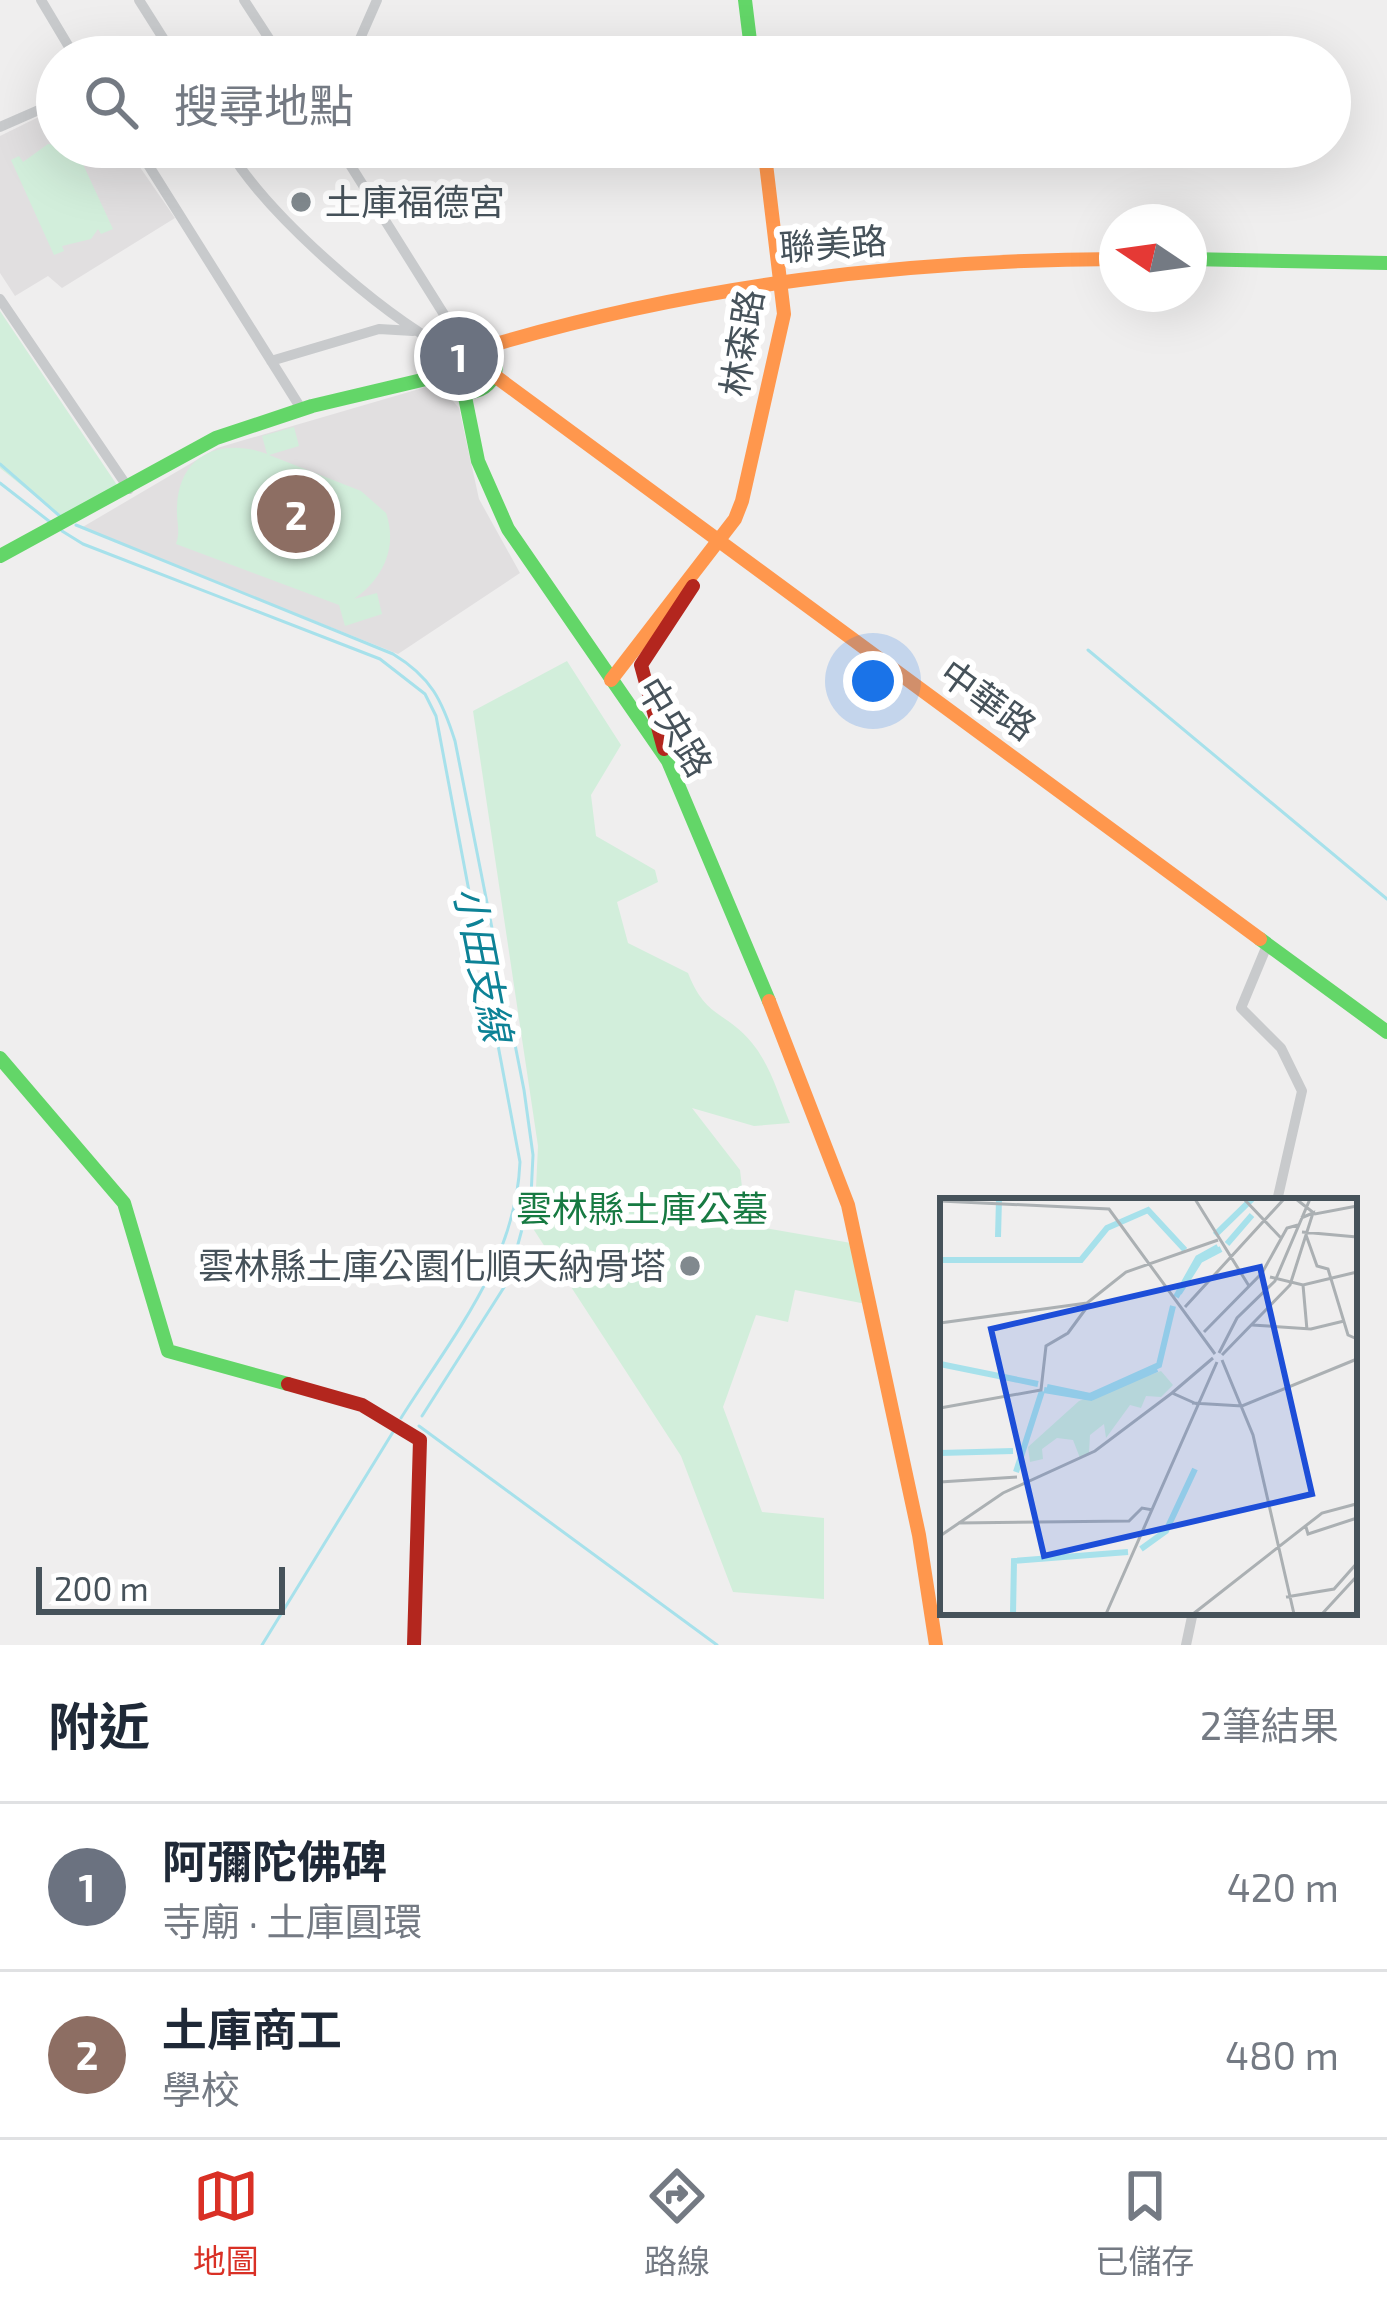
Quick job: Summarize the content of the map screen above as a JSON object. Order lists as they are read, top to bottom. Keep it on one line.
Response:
{"streets":{"main road":["聯美路","林森路","中華路","中央路"]},"crossings":[["聯美路","林森路"],["聯美路","中華路"],["聯美路","中央路"],["林森路","中華路"],["林森路","中央路"],["中華路","中央路"]],"water":["小田支線"],"parks":["雲林縣土庫公墓"],"places":["土庫福德宮","雲林縣土庫公園化順天納骨塔"],"scale_bar":"200 m","north":"left","page":{"search":"搜尋地點","pins":["1","2"],"scale":"200 m","heading":["附近","2筆結果"],"list":[{"mark":"1","name":"阿彌陀佛碑","note":"寺廟 · 土庫圓環","value":"420 m"},{"mark":"2","name":"土庫商工","note":"學校","value":"480 m"}],"nav":["地圖","路線","已儲存"]}}
